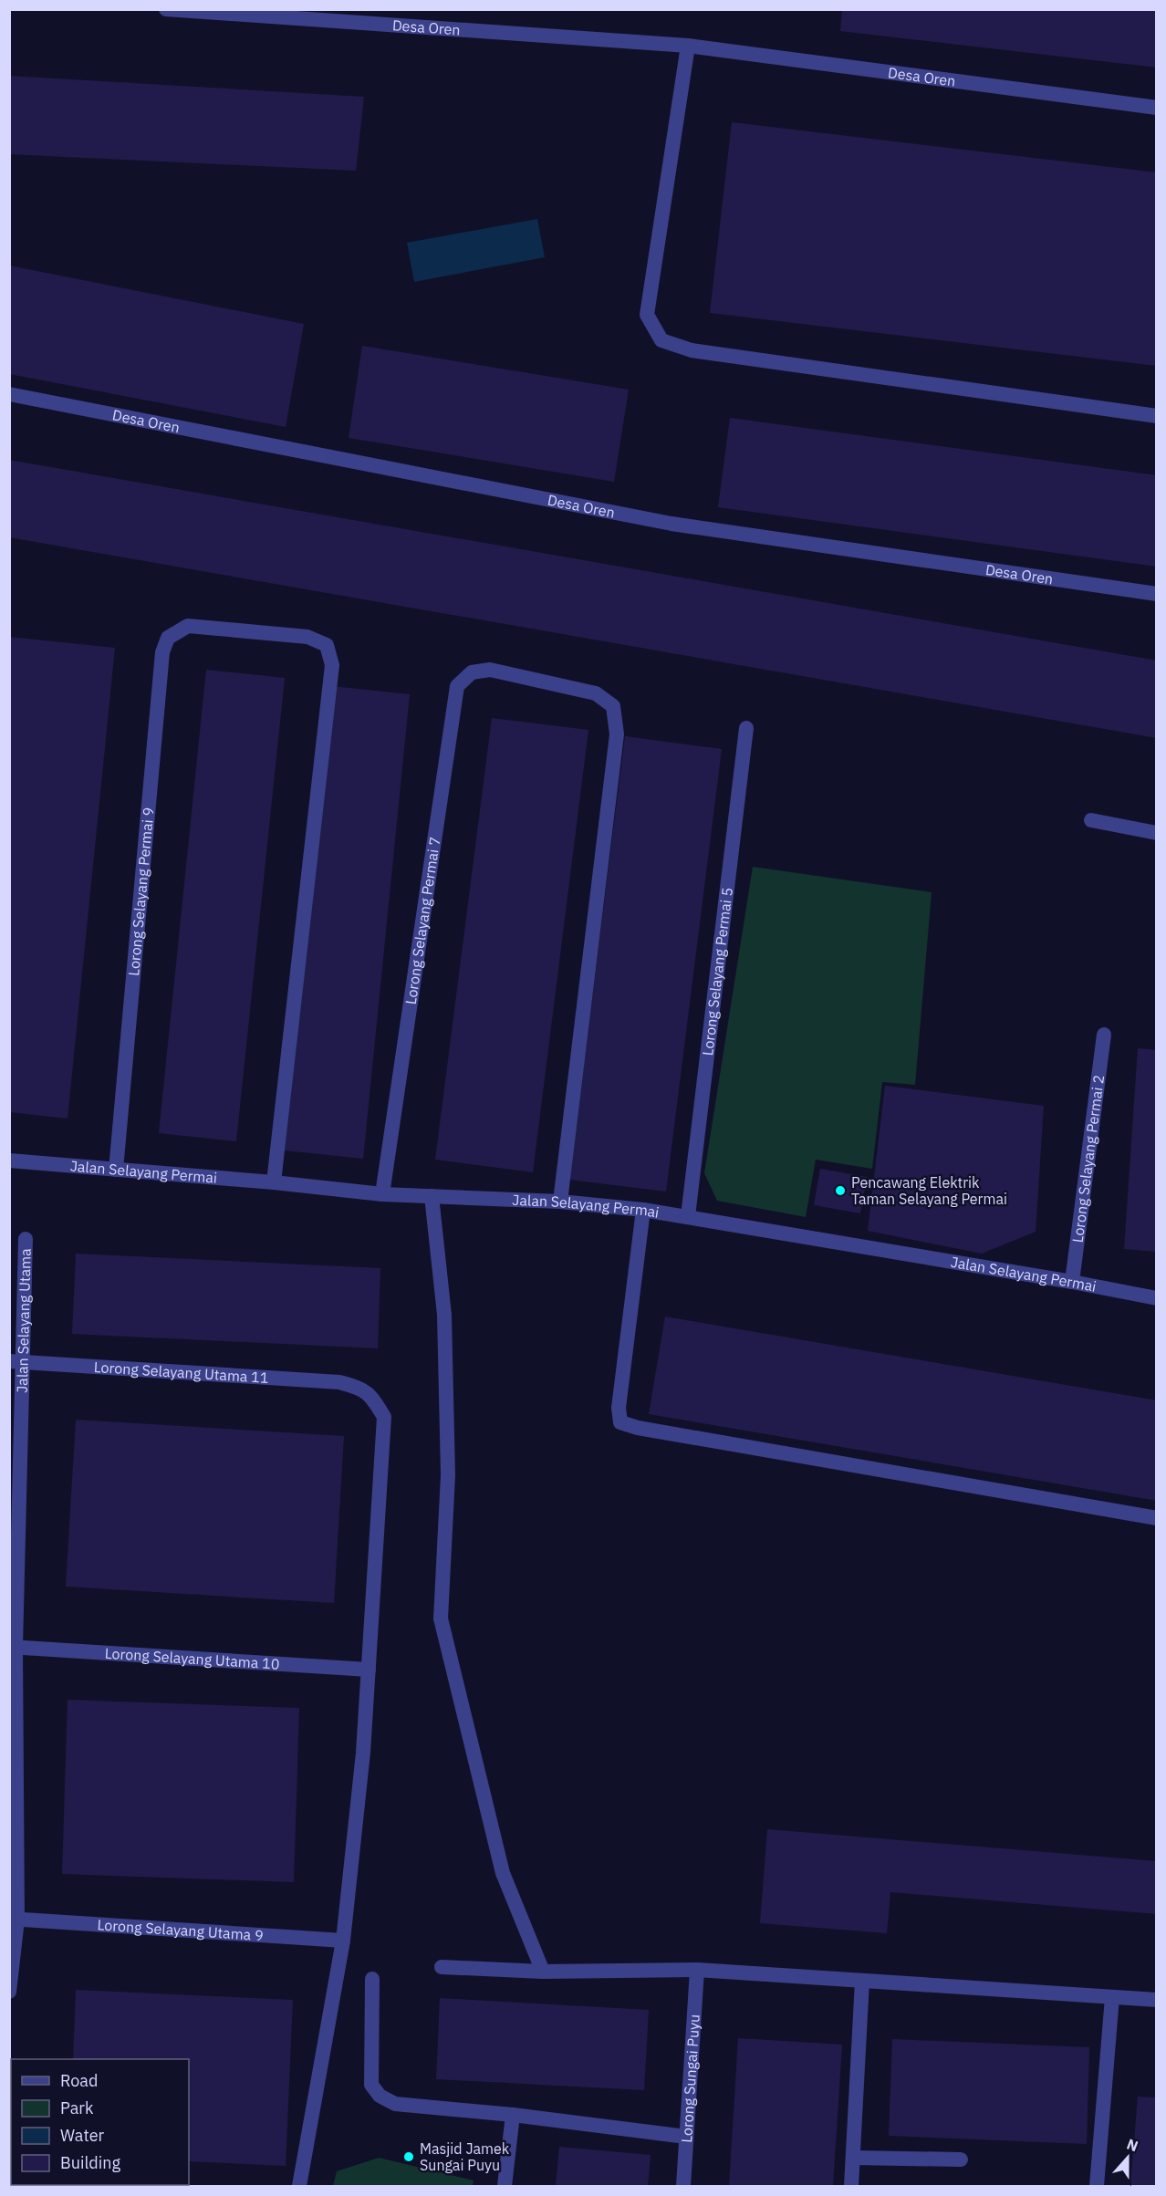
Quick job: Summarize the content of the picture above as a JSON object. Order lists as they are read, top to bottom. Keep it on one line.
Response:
{"streets":{"street":["Desa Oren","Lorong Selayang Permai 9","Lorong Selayang Permai 7","Lorong Selayang Permai 5","Lorong Selayang Permai 2","Jalan Selayang Permai","Jalan Selayang Utama","Lorong Selayang Utama 11","Lorong Selayang Utama 10","Lorong Selayang Utama 9","Lorong Sungai Puyu"]},"crossings":[["Lorong Selayang Permai 9","Jalan Selayang Permai"],["Lorong Selayang Permai 7","Jalan Selayang Permai"],["Lorong Selayang Permai 5","Jalan Selayang Permai"],["Lorong Selayang Permai 2","Jalan Selayang Permai"],["Jalan Selayang Utama","Lorong Selayang Utama 11"],["Jalan Selayang Utama","Lorong Selayang Utama 10"],["Jalan Selayang Utama","Lorong Selayang Utama 9"],["Lorong Selayang Utama 11","Lorong Selayang Utama 10"],["Lorong Selayang Utama 11","Lorong Selayang Utama 9"]],"places":["Pencawang Elektrik Taman Selayang Permai","Masjid Jamek Sungai Puyu"],"legend":["Road","Park","Water","Building"],"north":"top"}
